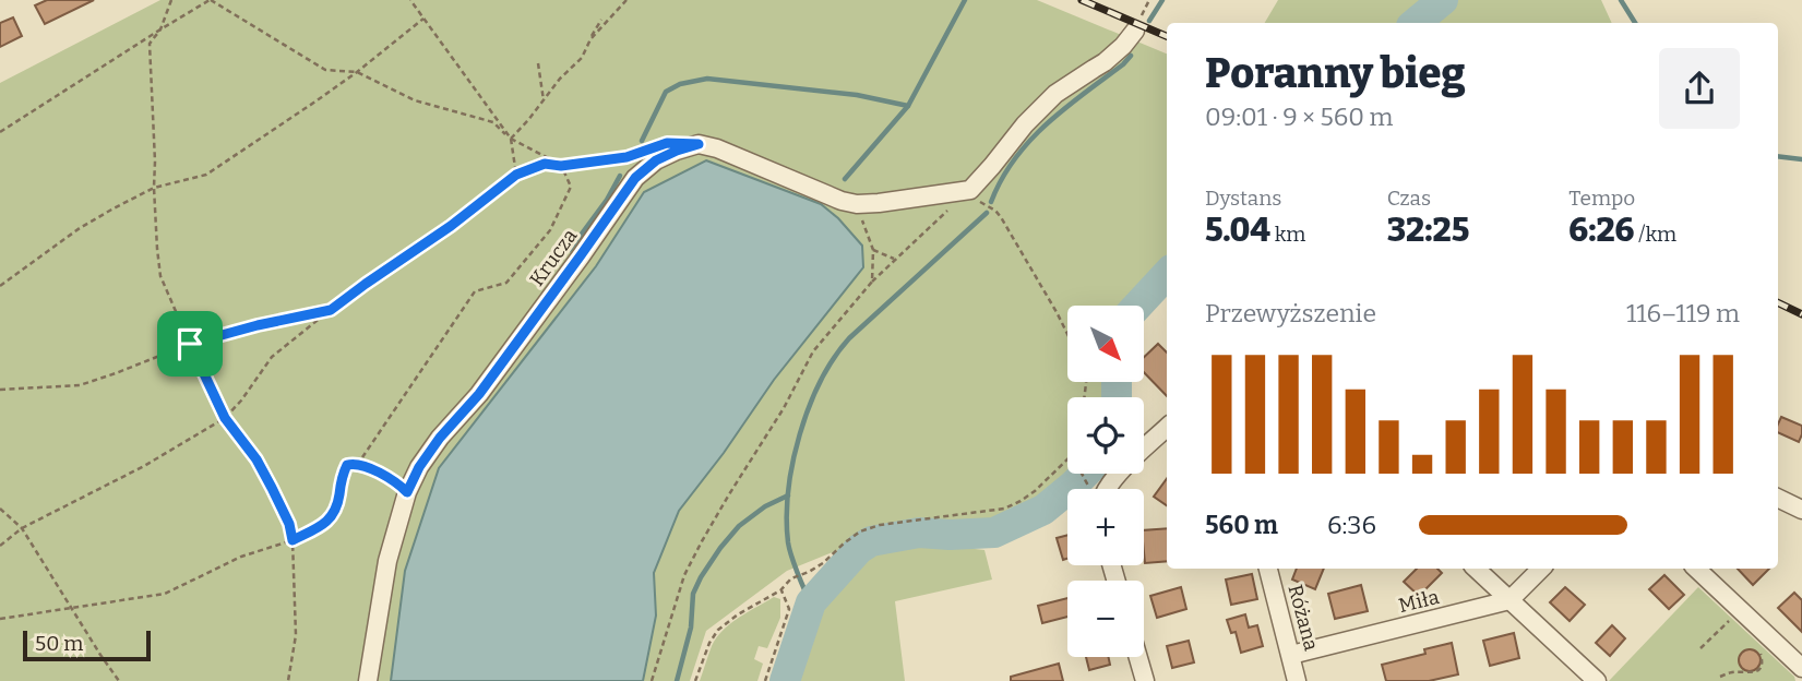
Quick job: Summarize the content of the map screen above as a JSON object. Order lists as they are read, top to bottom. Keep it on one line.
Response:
{"streets":{"street":["Krucza","Miła","Różana"]},"crossings":[["Miła","Różana"]],"scale_bar":"50 m","north":"bottom right","page":{"heading":["Poranny bieg","09:01 · 9 × 560 m"],"stats":[["Dystans","5.04 km"],["Czas","32:25"],["Tempo","6:26 /km"]],"chart":["Przewyższenie","116–119 m"],"map_buttons":["+","−"],"list":[{"name":"560 m","note":"6:36"}],"scale":"50 m"}}
